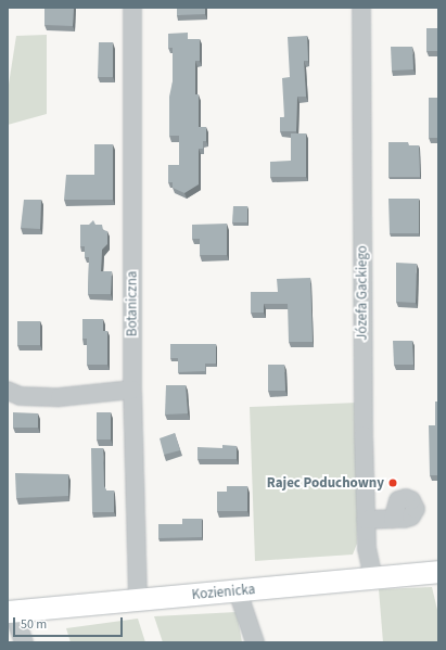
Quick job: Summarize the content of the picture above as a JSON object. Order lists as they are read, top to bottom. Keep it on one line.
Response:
{"streets":{"main road":["Kozienicka"],"street":["Józefa Gackiego","Botaniczna"]},"crossings":[["Józefa Gackiego","Kozienicka"],["Botaniczna","Kozienicka"]],"places":["Rajec Poduchowny"],"scale_bar":"50 m"}
